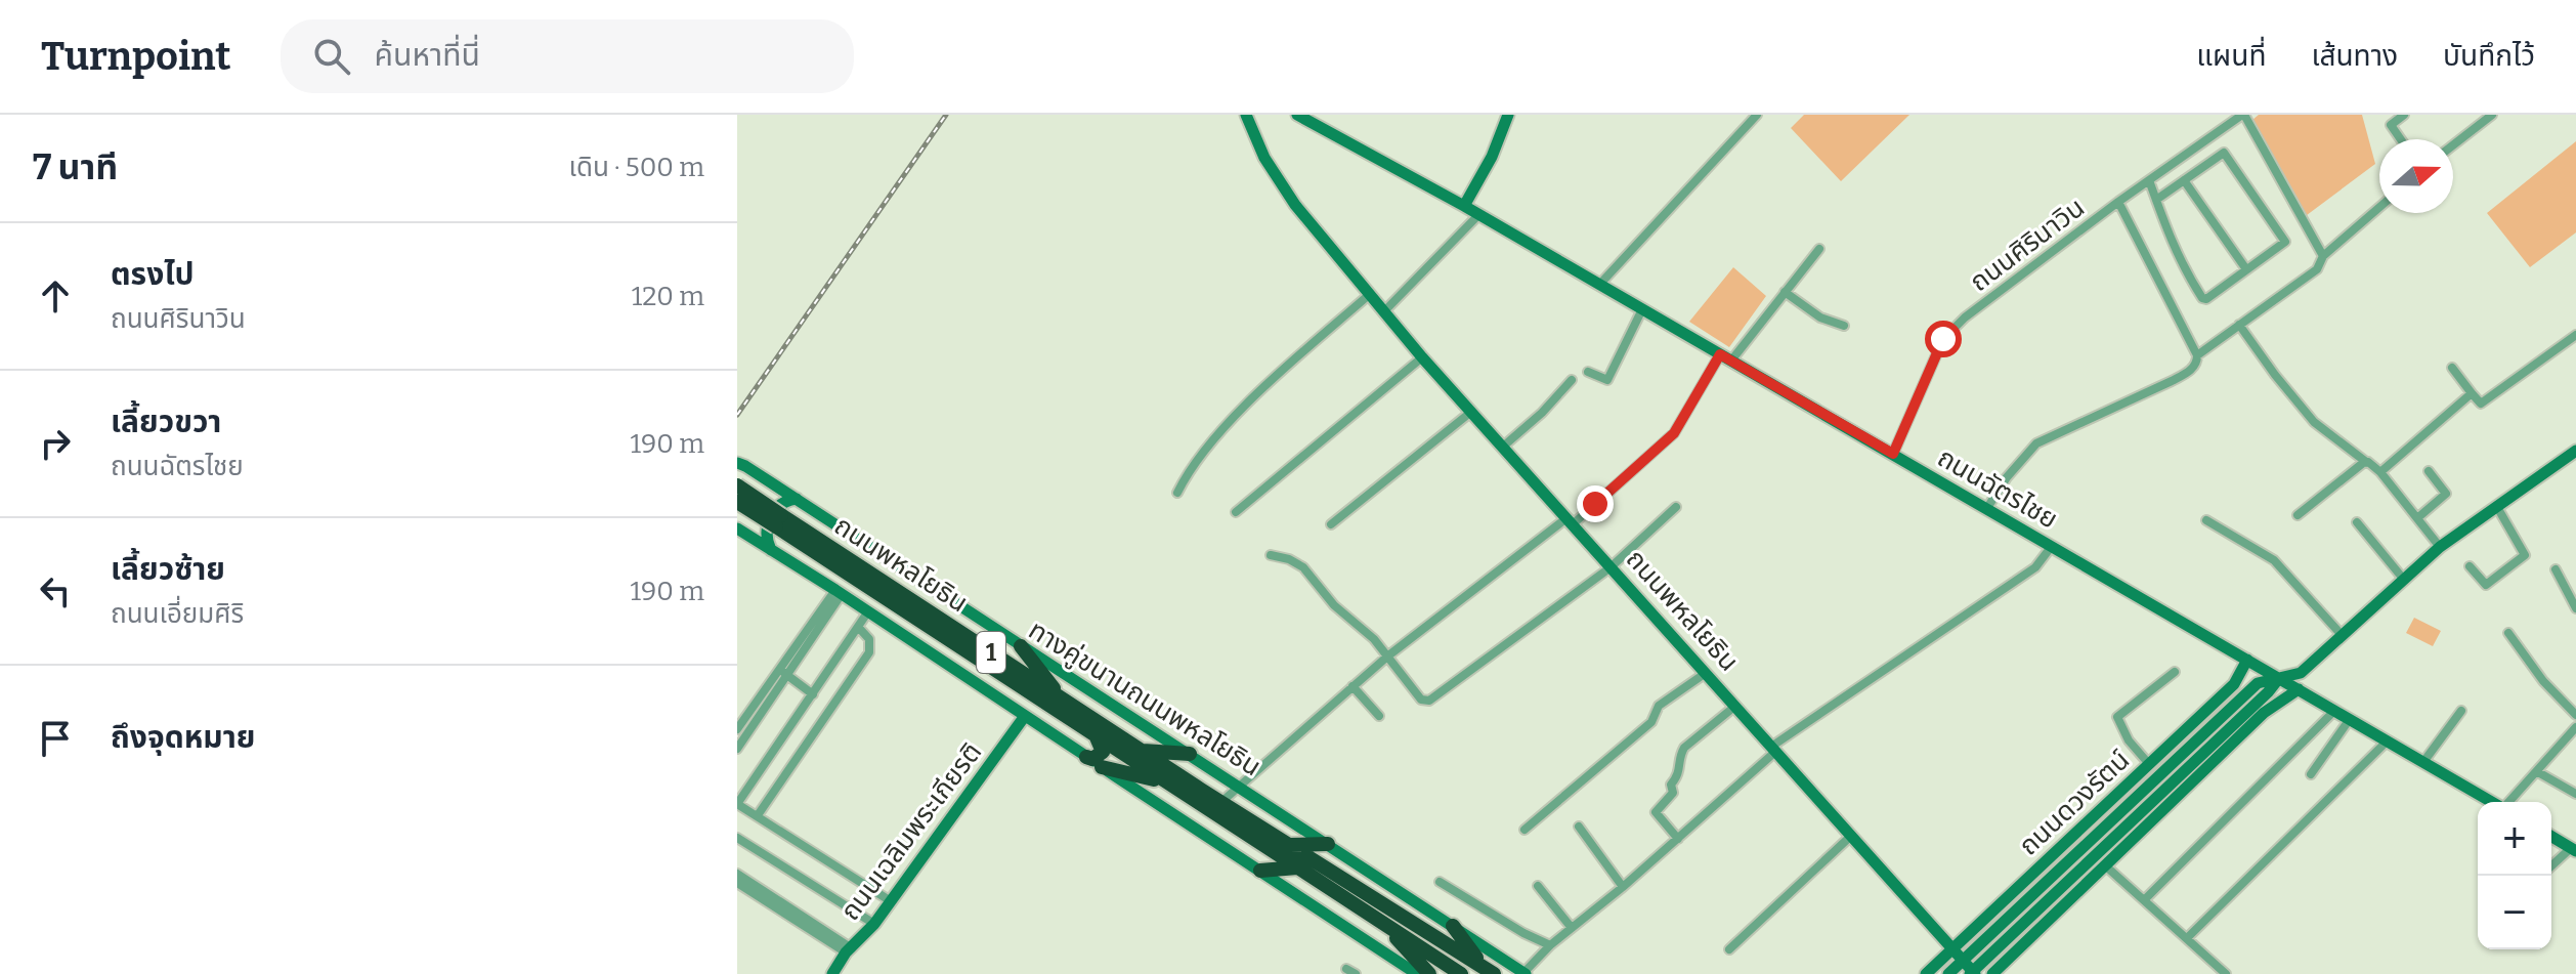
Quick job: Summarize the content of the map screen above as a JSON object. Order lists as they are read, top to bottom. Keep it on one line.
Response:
{"streets":{"highway":["ถนนพหลโยธิน","1"],"main road":["ถนนฉัตรไชย","ทางคู่ขนานถนนพหลโยธิน","ถนนดวงรัตน์","ถนนเฉลิมพระเกียรติ"],"street":["ถนนศิรินาวิน"]},"crossings":[["ถนนศิรินาวิน","ถนนฉัตรไชย"],["ถนนฉัตรไชย","ถนนดวงรัตน์"],["ถนนพหลโยธิน","ถนนดวงรัตน์"],["1","ถนนเฉลิมพระเกียรติ"]],"north":"right","page":{"header":"Turnpoint","search":"ค้นหาที่นี่","nav":["แผนที่","เส้นทาง","บันทึกไว้"],"heading":["7 นาที","เดิน · 500 m"],"list":[["ตรงไป","ถนนศิรินาวิน","120 m"],["เลี้ยวขวา","ถนนฉัตรไชย","190 m"],["เลี้ยวซ้าย","ถนนเอี่ยมศิริ","190 m"],"ถึงจุดหมาย"],"map_buttons":["+","−"]}}
